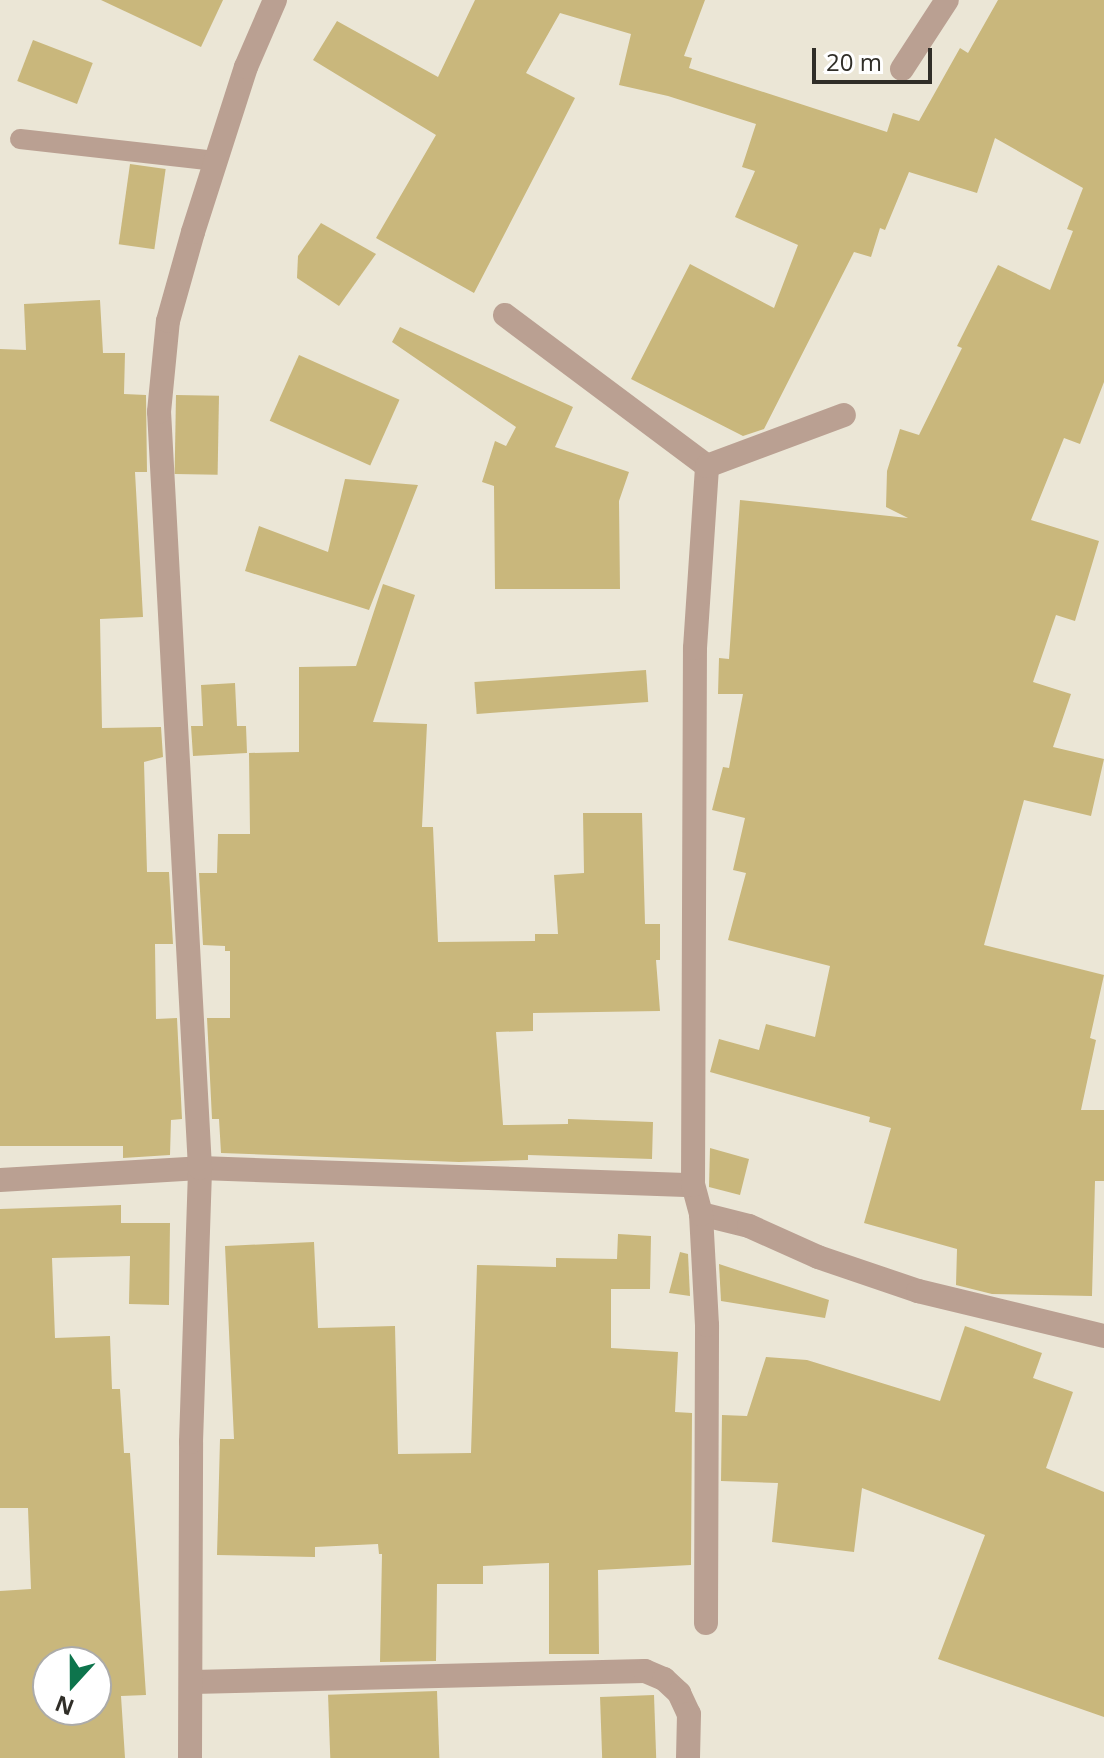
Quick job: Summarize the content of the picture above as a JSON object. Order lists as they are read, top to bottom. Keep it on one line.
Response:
{"scale_bar":"20 m","north":"bottom"}
